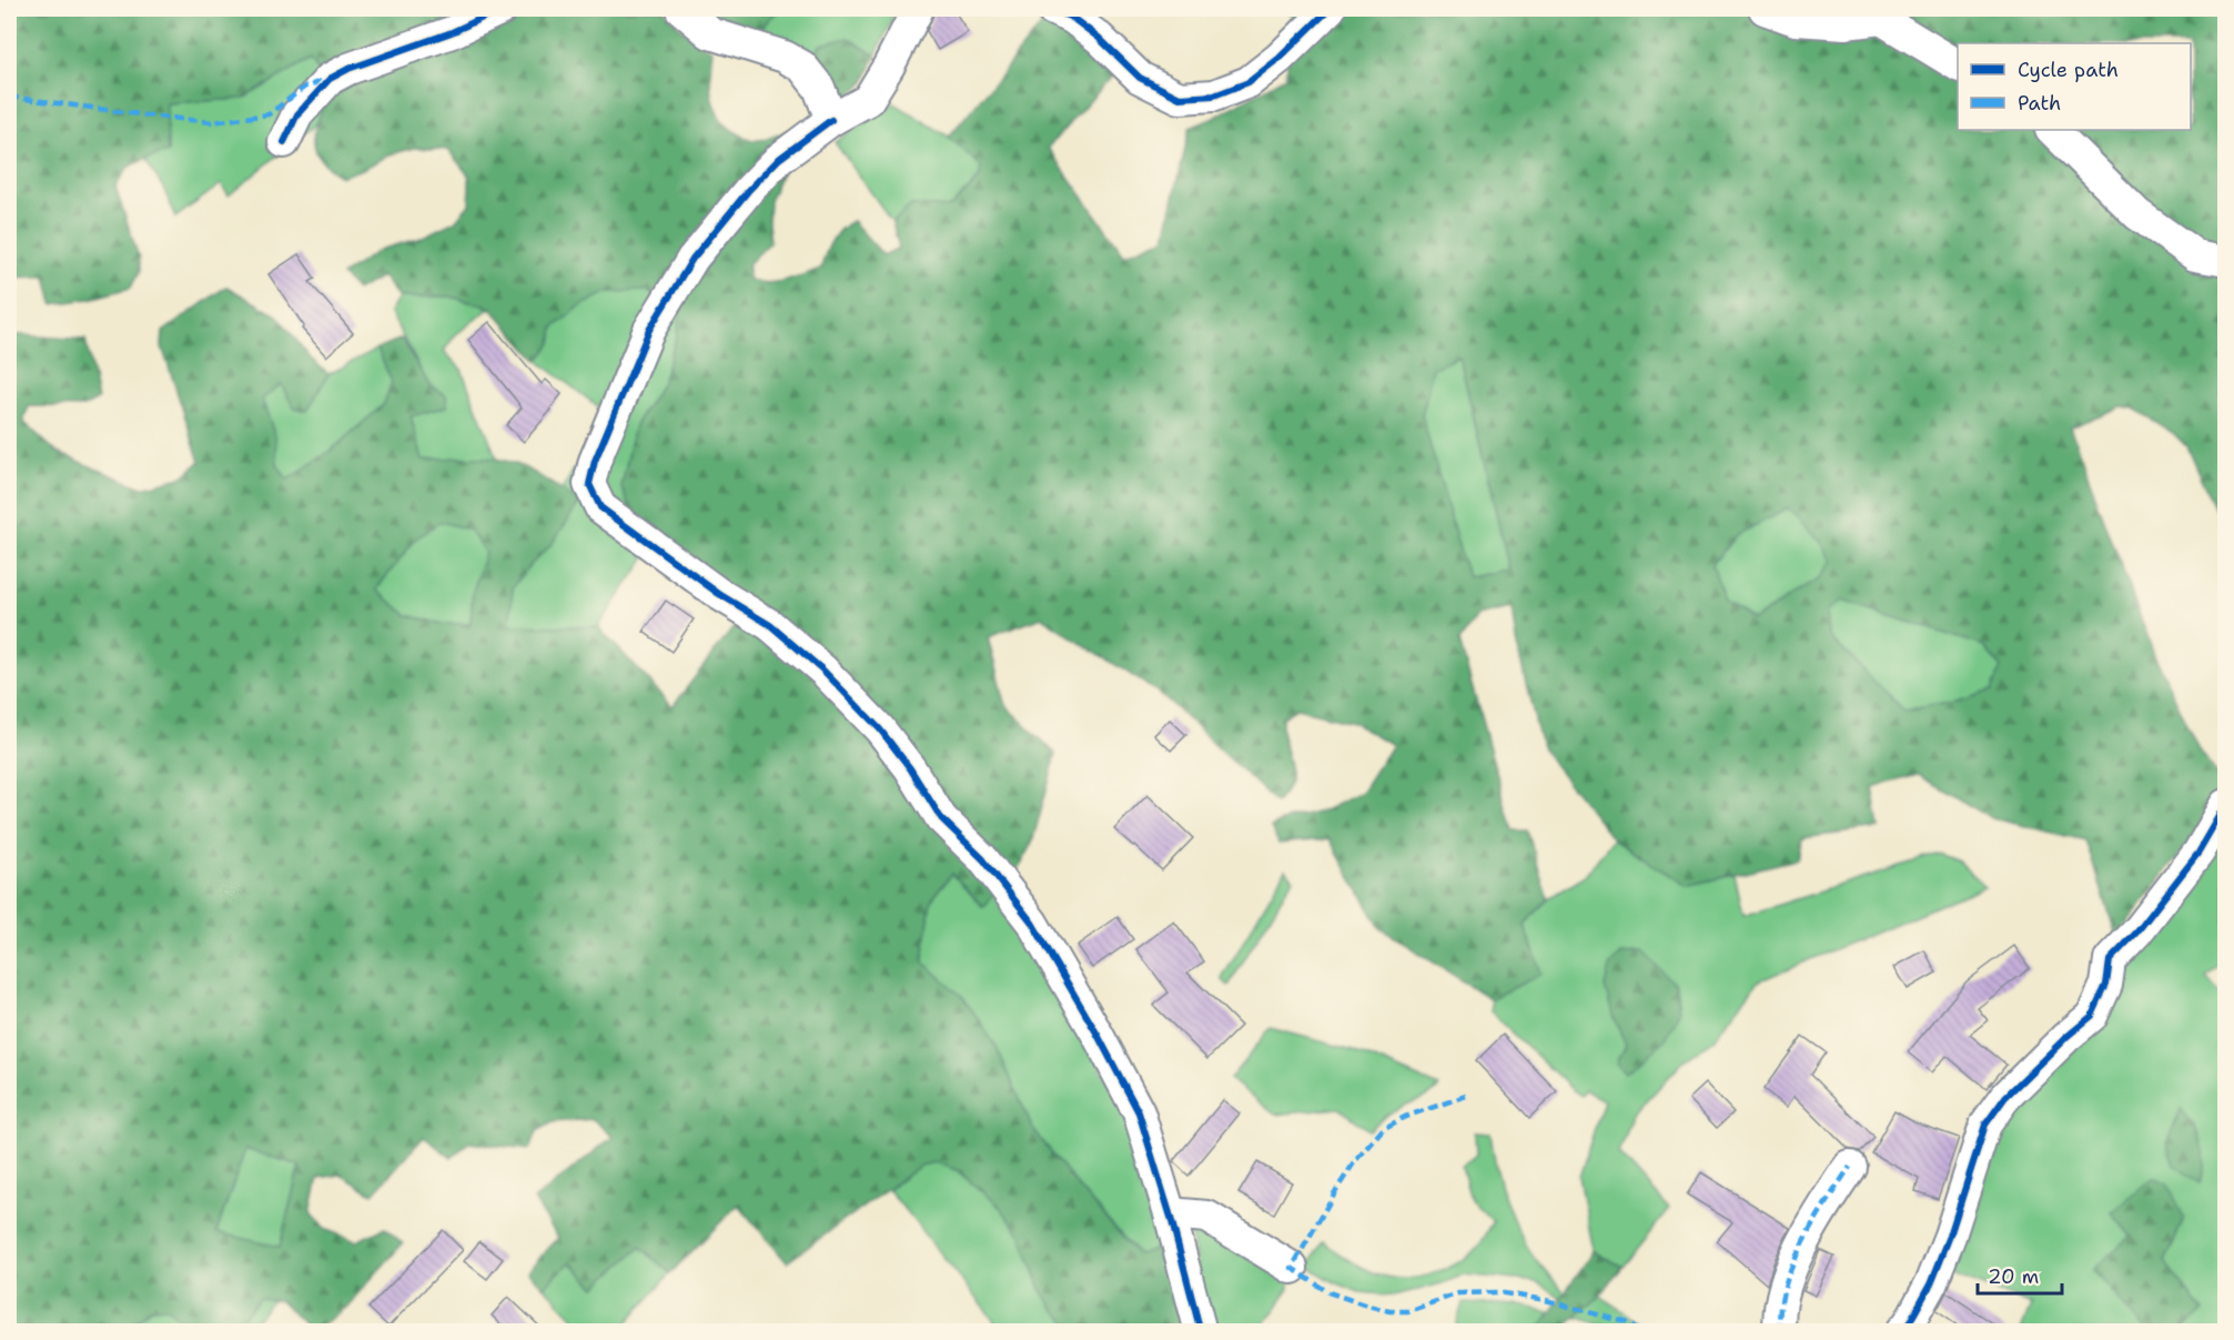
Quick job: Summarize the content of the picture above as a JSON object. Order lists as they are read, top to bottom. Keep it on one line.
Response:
{"legend":["Cycle path","Path"],"scale_bar":"20 m"}
